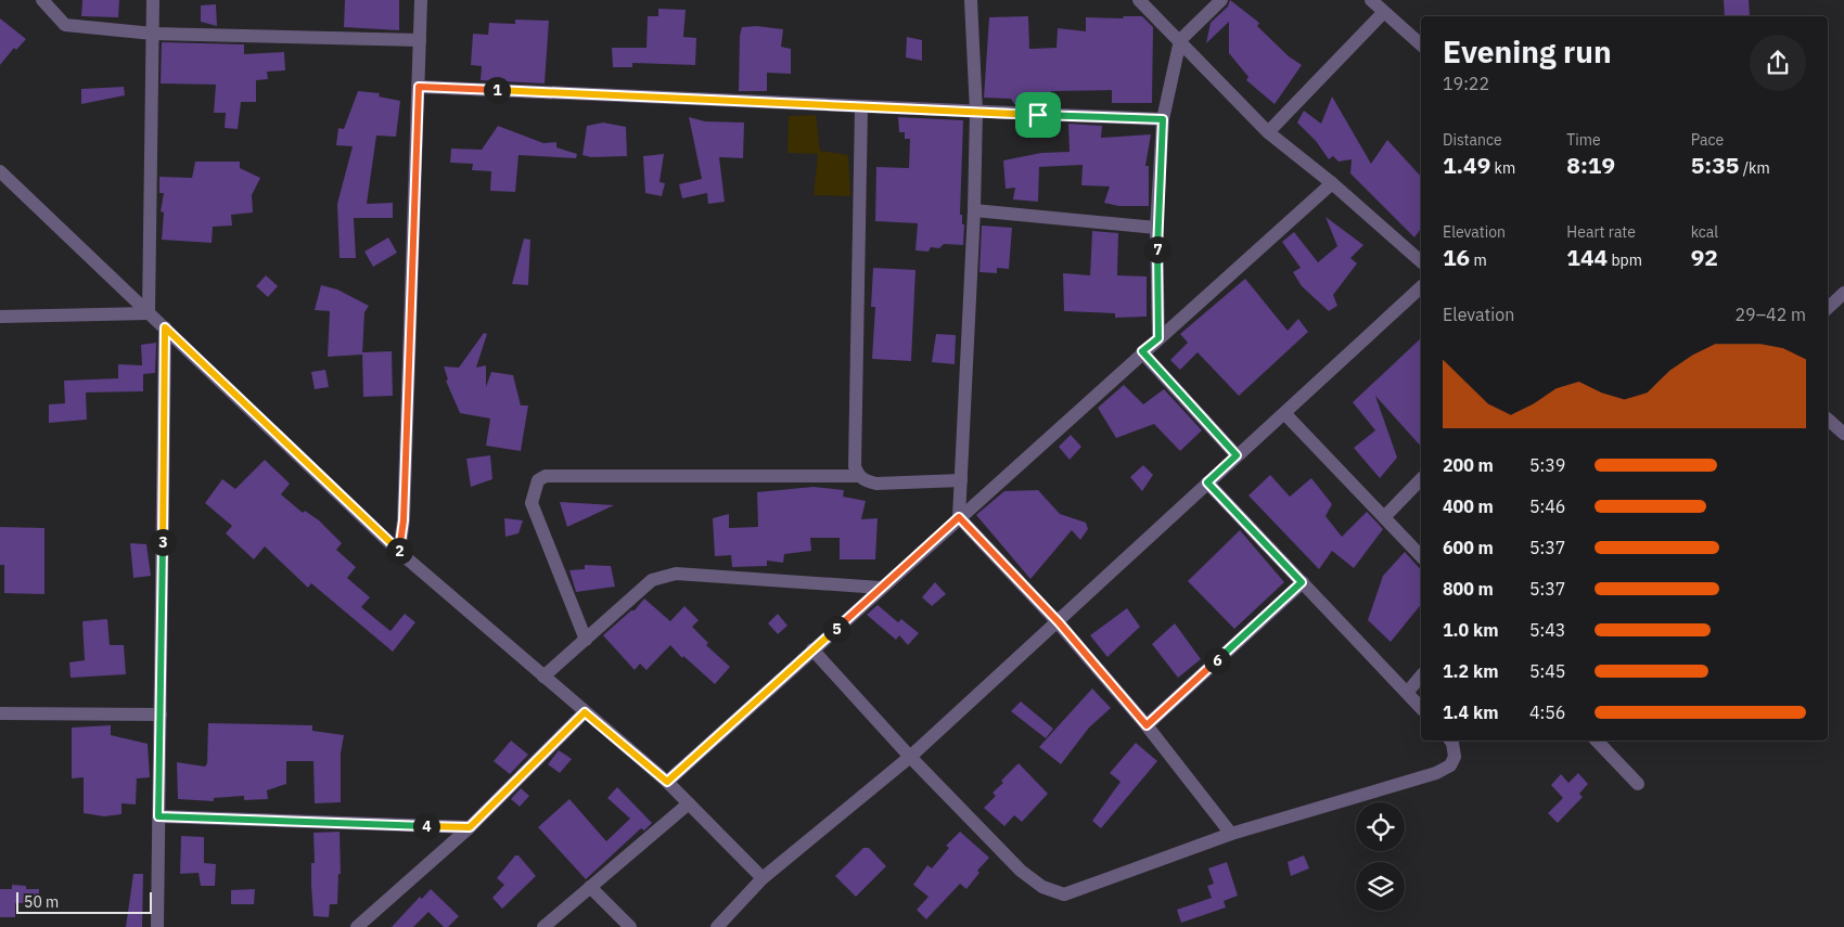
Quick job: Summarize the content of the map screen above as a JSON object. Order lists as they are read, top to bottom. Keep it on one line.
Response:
{"scale_bar":"50 m","page":{"heading":["Evening run","19:22"],"pins":["1","7","3","2","5","6","4"],"stats":[["Distance","1.49 km"],["Time","8:19"],["Pace","5:35 /km"],["Elevation","16 m"],["Heart rate","144 bpm"],["kcal","92"]],"chart":["Elevation","29–42 m"],"list":[{"name":"200 m","note":"5:39"},{"name":"400 m","note":"5:46"},{"name":"600 m","note":"5:37"},{"name":"800 m","note":"5:37"},{"name":"1.0 km","note":"5:43"},{"name":"1.2 km","note":"5:45"},{"name":"1.4 km","note":"4:56"}],"scale":"50 m"}}
